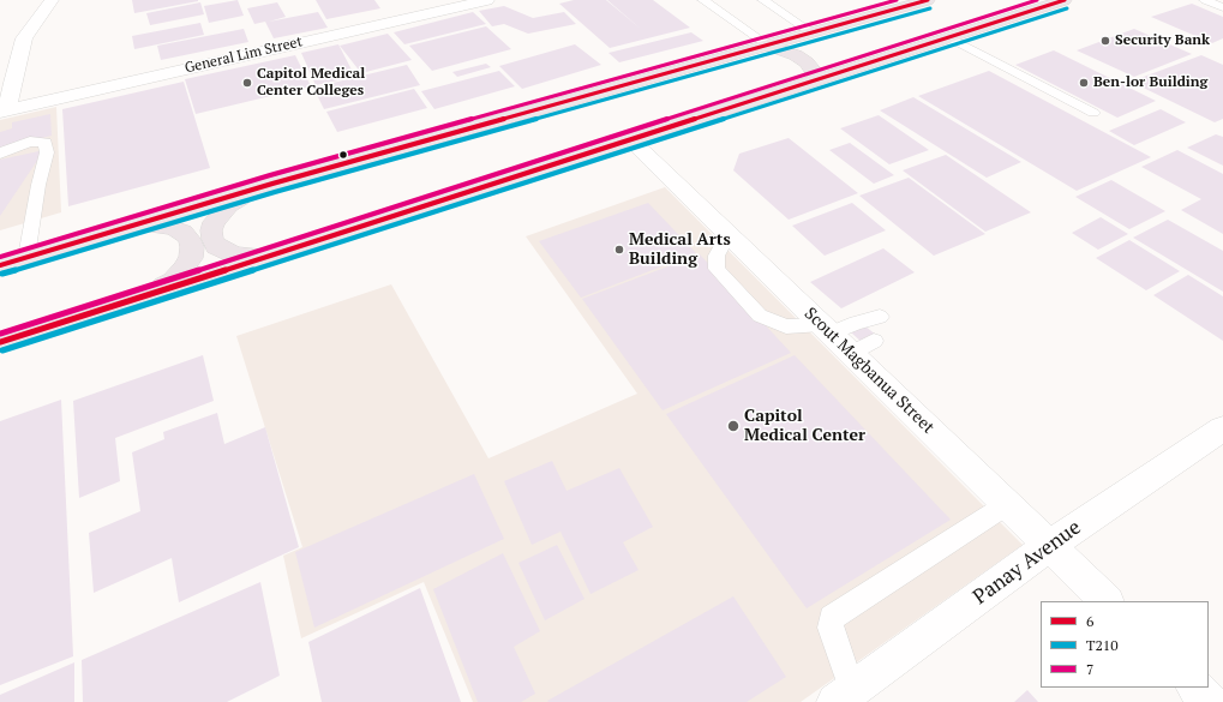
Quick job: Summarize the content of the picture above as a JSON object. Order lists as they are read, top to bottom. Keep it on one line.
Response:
{"streets":{"street":["General Lim Street","Scout Magbanua Street","Panay Avenue"]},"crossings":[["Scout Magbanua Street","Panay Avenue"]],"places":["Security Bank","Capitol Medical Center Colleges","Ben-lor Building","Medical Arts Building","Capitol Medical Center"],"lines":["transit line 6","transit line 7","transit line T210"],"legend":["6","T210","7"]}
